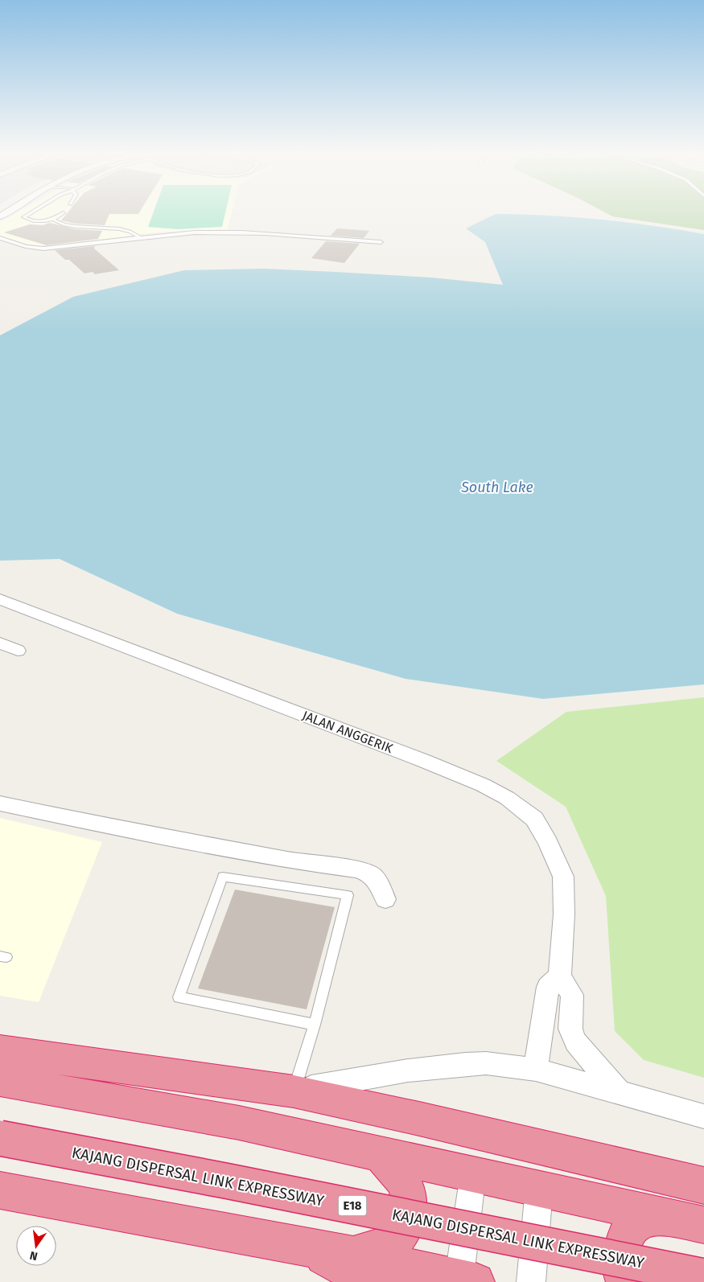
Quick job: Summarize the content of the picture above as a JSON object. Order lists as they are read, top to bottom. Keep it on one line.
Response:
{"streets":{"highway":["KAJANG DISPERSAL LINK EXPRESSWAY","E18"],"street":["JALAN ANGGERIK"]},"water":["South Lake"],"north":"bottom"}
